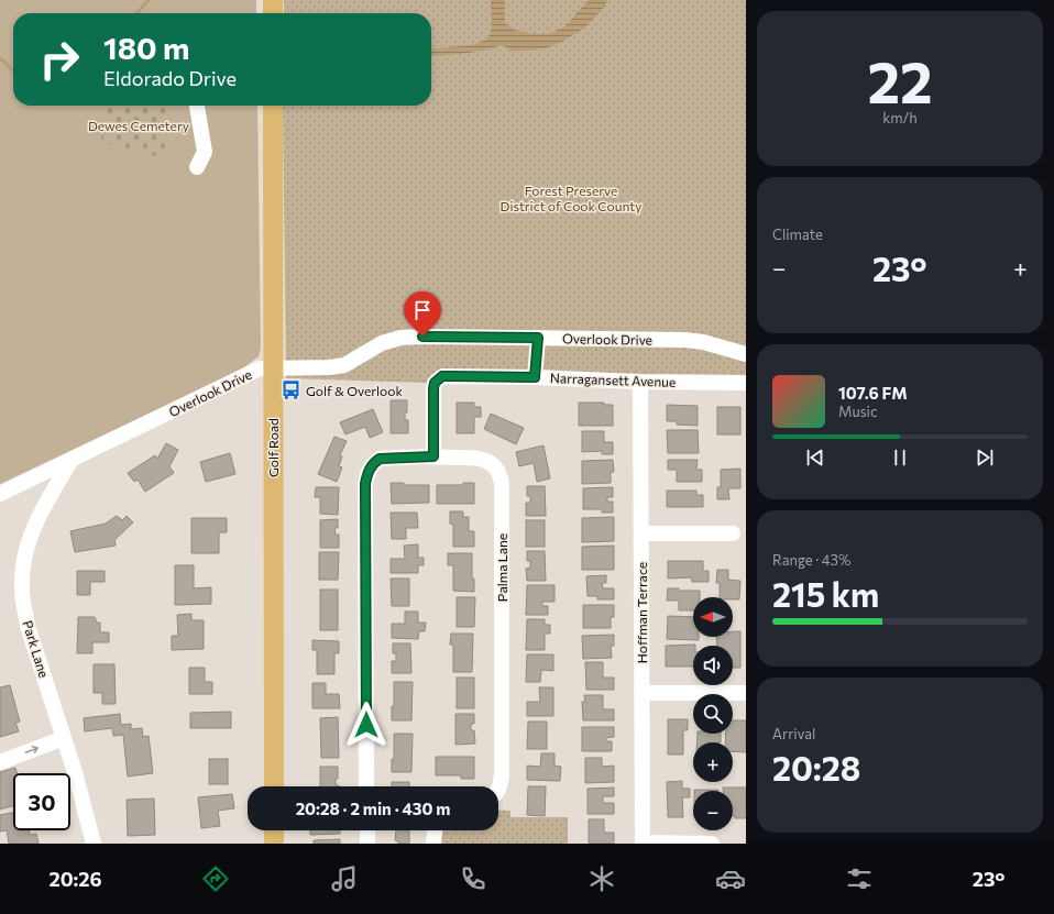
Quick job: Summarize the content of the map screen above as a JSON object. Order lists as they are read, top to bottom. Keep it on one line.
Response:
{"streets":{"main road":["Golf Road"],"street":["Overlook Drive","Narragansett Avenue","Palma Lane","Hoffman Terrace","Park Lane"]},"crossings":[["Overlook Drive","Golf Road"],["Overlook Drive","Park Lane"],["Narragansett Avenue","Palma Lane"],["Narragansett Avenue","Hoffman Terrace"]],"parks":["Dewes Cemetery","Forest Preserve District of Cook County"],"places":{"bus stop":["Golf & Overlook"]},"north":"left","page":{"tile":[["22","km/h"],"Climate",["Range · 43%","215 km"],["Arrival","20:28"]],"turn":["180 m","Eldorado Drive"],"heat":["−","23°","+"],"song":["107.6 FM","Music"],"map_buttons":["+","−"],"limit":"30","trip":"20:28 · 2 min · 430 m","tabs":["20:26","23°"]}}
